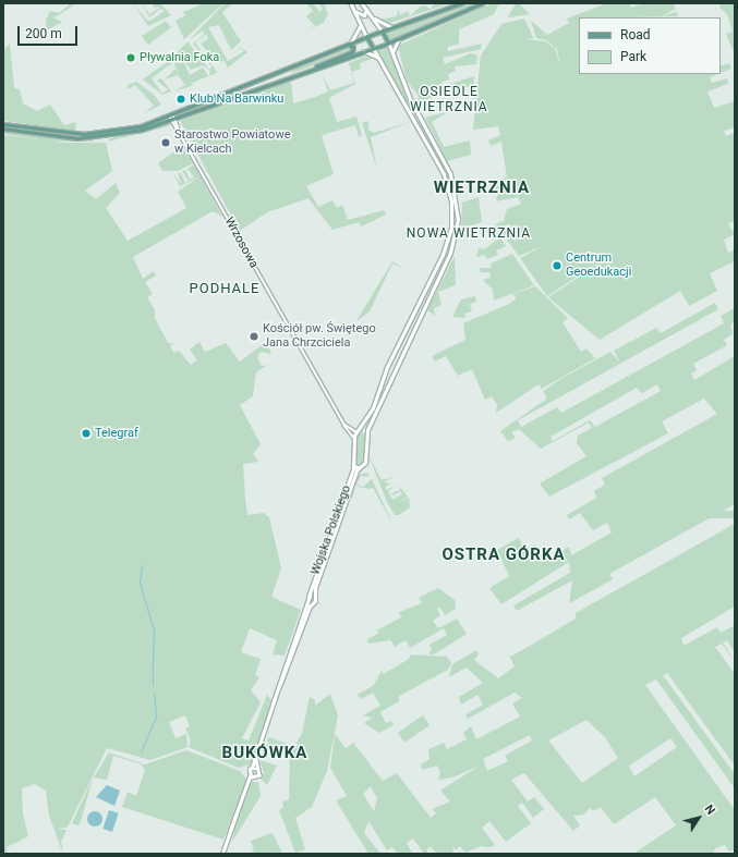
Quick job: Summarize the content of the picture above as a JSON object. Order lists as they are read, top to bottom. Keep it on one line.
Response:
{"streets":{"main road":["Wojska Polskiego"],"street":["Wrzosowa"]},"crossings":[["Wrzosowa","Wojska Polskiego"]],"districts":["OSIEDLE WIETRZNIA","WIETRZNIA","NOWA WIETRZNIA","PODHALE","OSTRA GÓRKA","BUKÓWKA"],"places":["Pływalnia Foka","Klub Na Barwinku","Starostwo Powiatowe w Kielcach","Centrum Geoedukacji","Kościół pw. Świętego Jana Chrzciciela","Telegraf"],"legend":["Road","Park"],"scale_bar":"200 m","north":"top right"}
